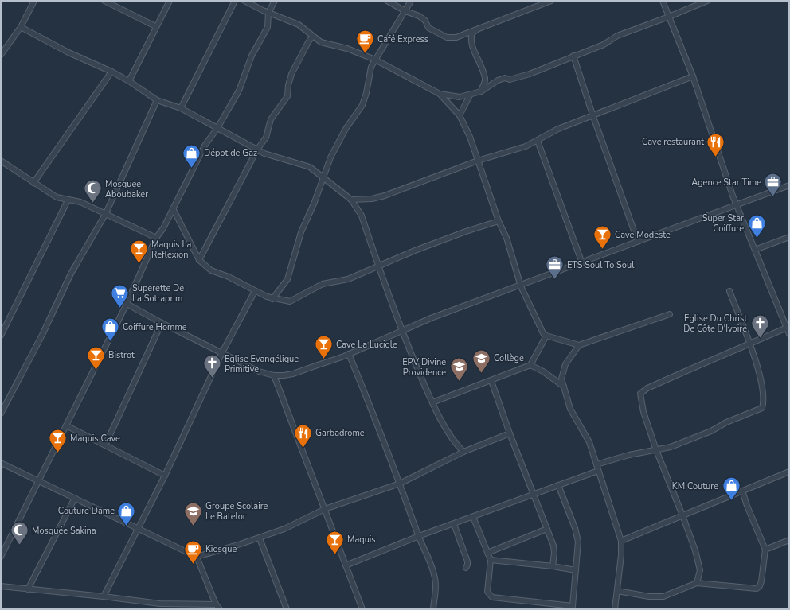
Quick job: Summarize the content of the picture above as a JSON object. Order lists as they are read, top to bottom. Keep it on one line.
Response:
{"places":{"cafe":["Café Express","Kiosque"],"restaurant":["Cave restaurant","Garbadrome"],"shop":["Dépot de Gaz","Super Star Coiffure","Coiffure Homme","KM Couture","Couture Dame"],"office":["Agence Star Time","ETS Soul To Soul"],"mosque":["Mosquée Aboubaker","Mosquée Sakina"],"bar":["Cave Modeste","Maquis La Reflexion","Cave La Luciole","Bistrot","Maquis Cave","Maquis"],"supermarket":["Superette De La Sotraprim"],"church":["Eglise Du Christ De Côte D'Ivoire","Eglise Evangélique Primitive"],"school or university":["Collège","EPV Divine Providence","Groupe Scolaire Le Batelor"]}}
